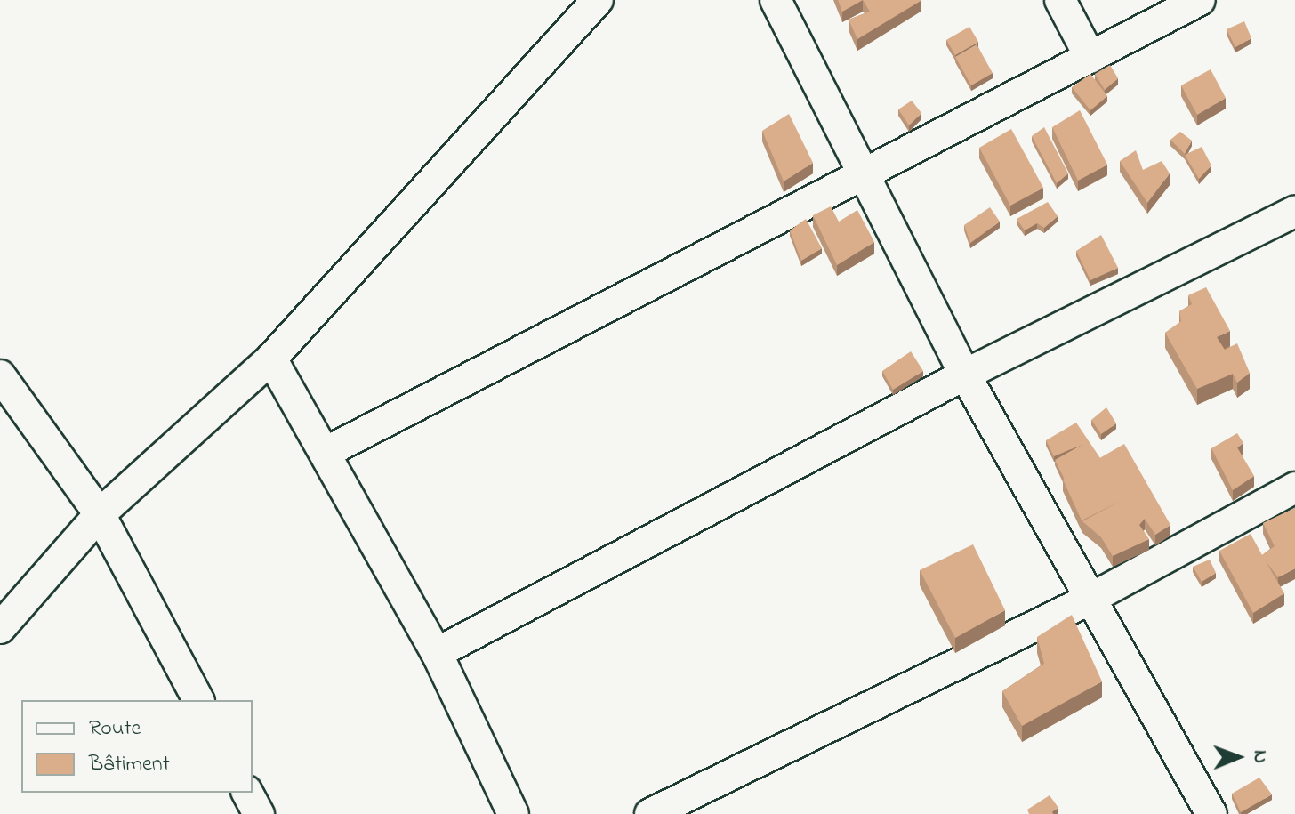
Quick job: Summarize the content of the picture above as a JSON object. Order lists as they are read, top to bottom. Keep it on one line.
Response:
{"legend":["Route","Bâtiment"],"north":"right"}
